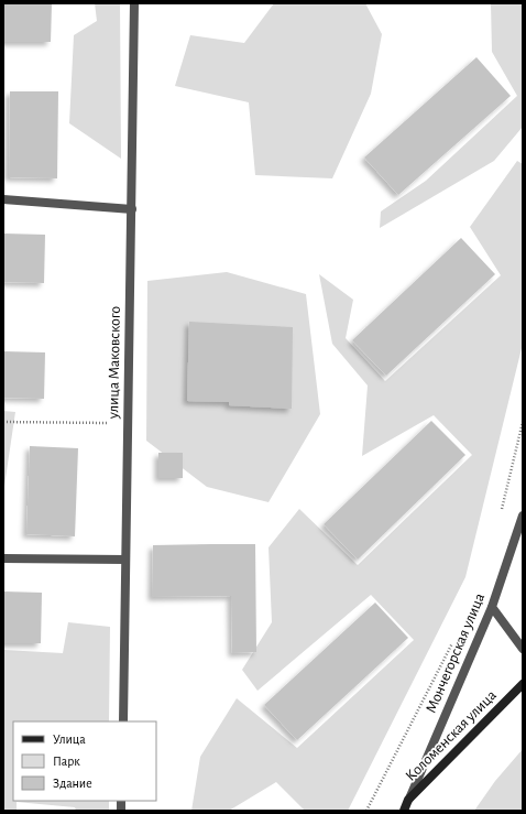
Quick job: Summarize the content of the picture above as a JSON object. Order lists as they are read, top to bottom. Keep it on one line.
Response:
{"streets":{"main road":["Коломенская улица"],"street":["улица Маковского","Мончегорская улица"]},"crossings":[["Мончегорская улица","Коломенская улица"]],"legend":["Улица","Парк","Здание"]}
